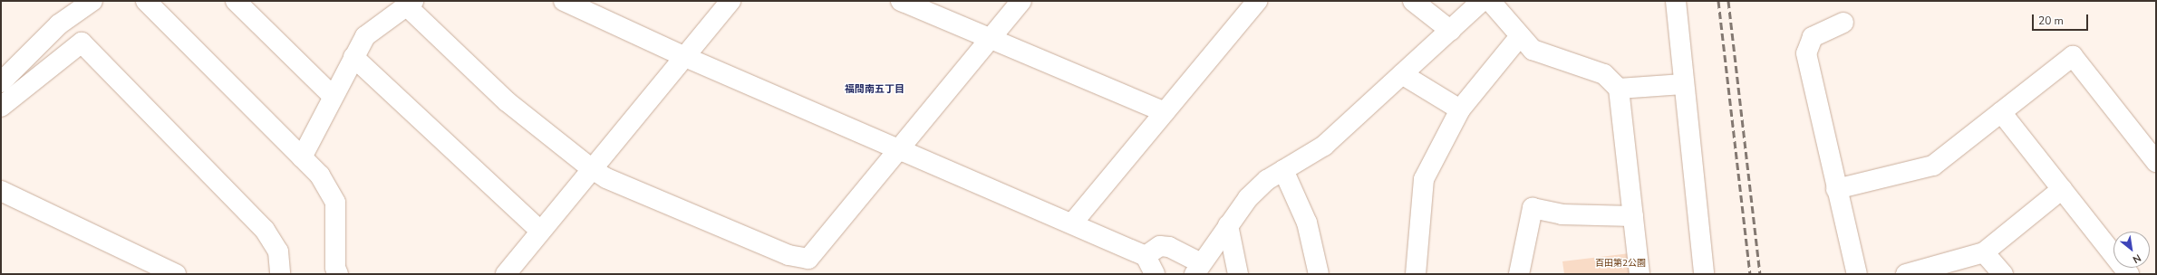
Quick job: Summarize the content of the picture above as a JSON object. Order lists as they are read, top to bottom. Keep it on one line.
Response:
{"districts":["福間南五丁目"],"parks":["百田第2公園"],"scale_bar":"20 m","north":"bottom right"}
